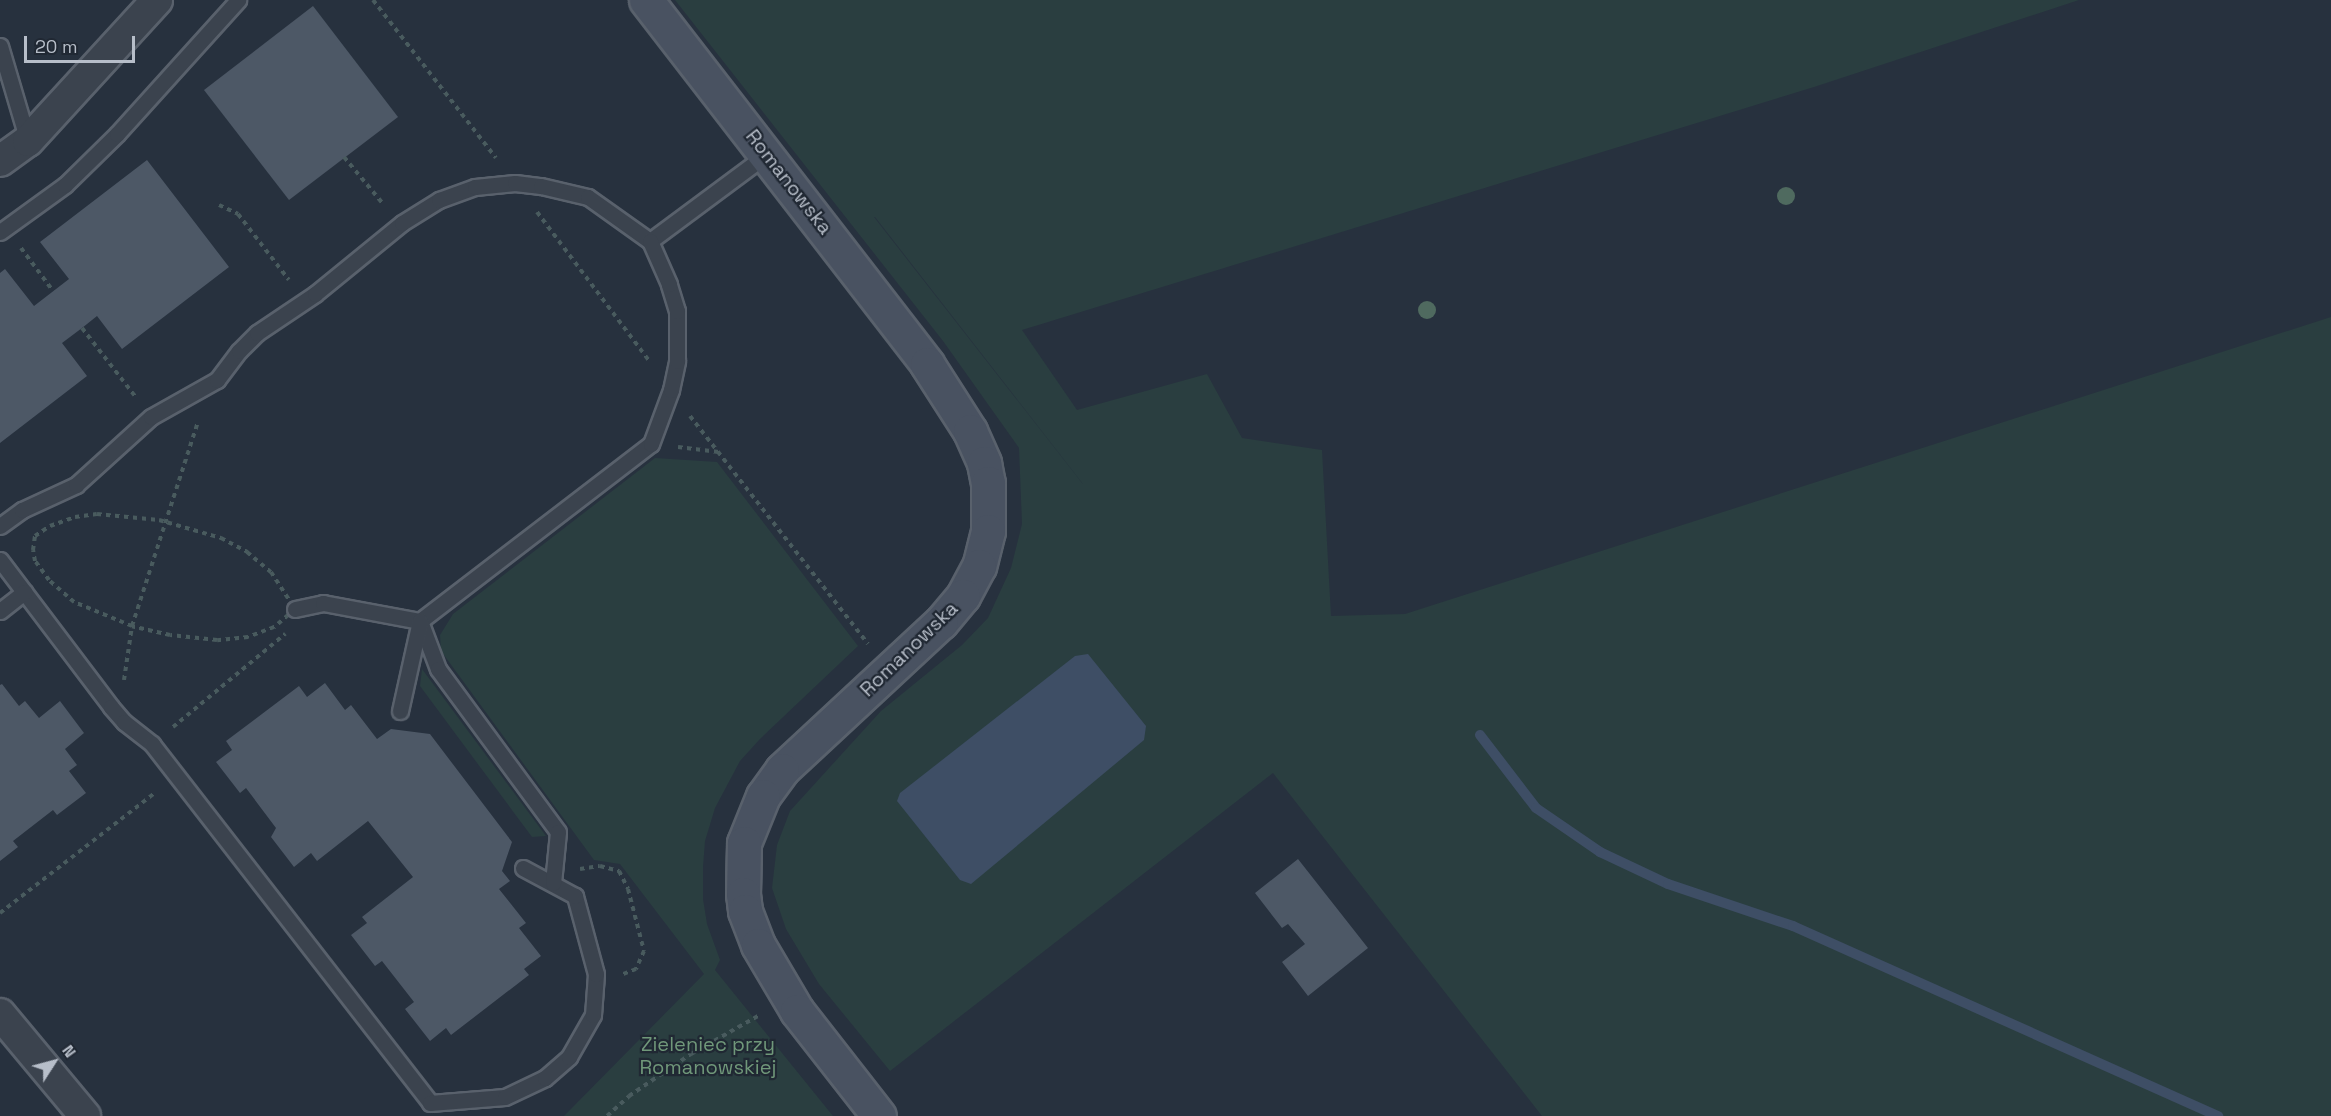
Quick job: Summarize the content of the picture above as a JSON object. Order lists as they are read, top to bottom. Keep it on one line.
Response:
{"streets":{"street":["Romanowska"]},"parks":["Zieleniec przy Romanowskiej"],"scale_bar":"20 m","north":"top right"}
